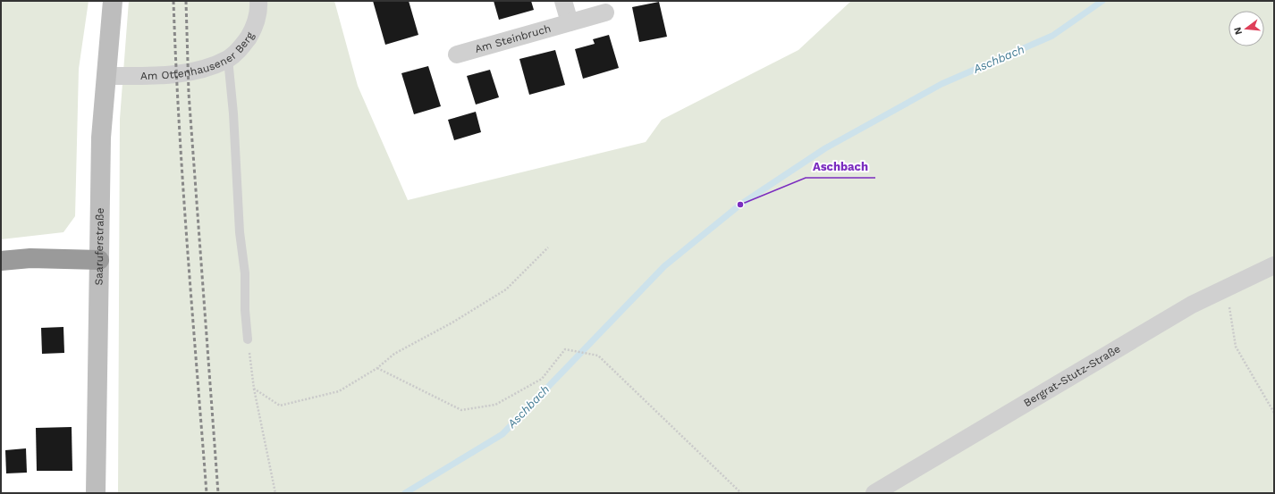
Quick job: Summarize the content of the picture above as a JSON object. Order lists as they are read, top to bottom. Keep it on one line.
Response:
{"streets":{"main road":["Saaruferstraße"],"street":["Am Steinbruch","Am Ottenhausener Berg","Bergrat-Stutz-Straße"]},"crossings":[["Am Ottenhausener Berg","Saaruferstraße"]],"water":["Aschbach"],"places":["Aschbach"],"north":"left"}
